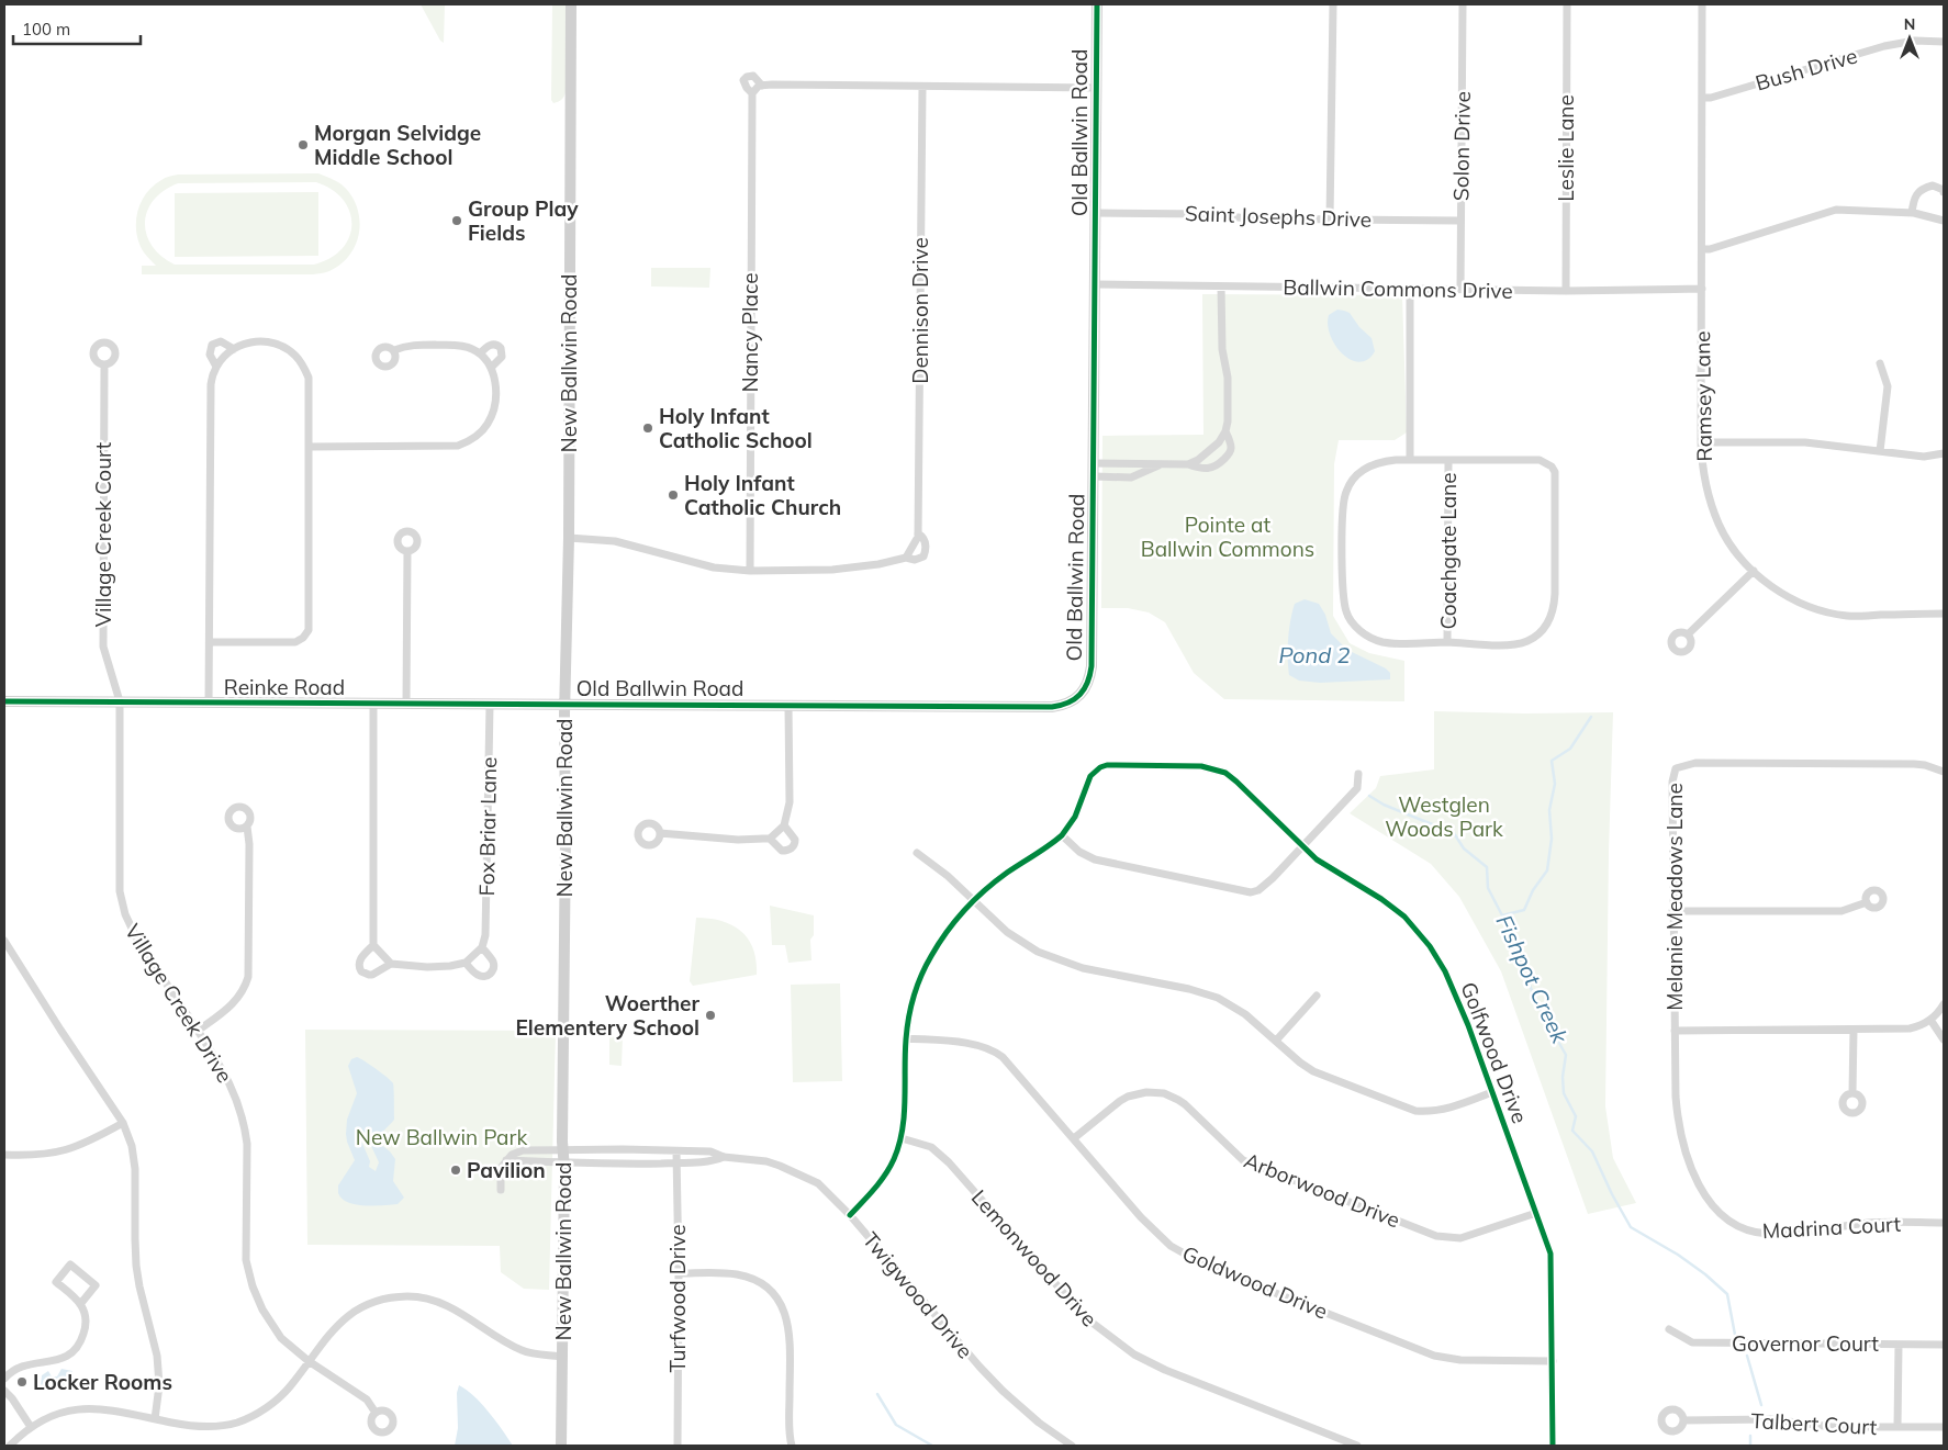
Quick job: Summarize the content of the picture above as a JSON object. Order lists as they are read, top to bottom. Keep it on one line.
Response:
{"streets":{"street":["Bush Drive","Old Ballwin Road","Solon Drive","Leslie Lane","Saint Josephs Drive","Ballwin Commons Drive","Dennison Drive","Nancy Place","New Ballwin Road","Ramsey Lane","Village Creek Court","Coachgate Lane","Reinke Road","Fox Briar Lane","Melanie Meadows Lane","Village Creek Drive","Golfwood Drive","Arborwood Drive","Madrina Court","Lemonwood Drive","Goldwood Drive","Twigwood Drive","Turfwood Drive","Governor Court","Talbert Court"]},"crossings":[["Bush Drive","Ramsey Lane"],["Old Ballwin Road","Saint Josephs Drive"],["Old Ballwin Road","Ballwin Commons Drive"],["Old Ballwin Road","Nancy Place"],["Old Ballwin Road","New Ballwin Road"],["Old Ballwin Road","Reinke Road"],["Solon Drive","Saint Josephs Drive"],["Solon Drive","Ballwin Commons Drive"],["Leslie Lane","Ballwin Commons Drive"],["Ballwin Commons Drive","Ramsey Lane"],["Dennison Drive","Nancy Place"],["Dennison Drive","New Ballwin Road"],["New Ballwin Road","Reinke Road"],["New Ballwin Road","Twigwood Drive"],["Village Creek Court","Reinke Road"],["Village Creek Court","Village Creek Drive"],["Reinke Road","Fox Briar Lane"],["Reinke Road","Village Creek Drive"],["Melanie Meadows Lane","Madrina Court"],["Golfwood Drive","Arborwood Drive"],["Golfwood Drive","Goldwood Drive"],["Arborwood Drive","Goldwood Drive"],["Twigwood Drive","Turfwood Drive"]],"water":["Pond 2","Fishpot Creek"],"parks":["Pointe at Ballwin Commons","Westglen Woods Park","New Ballwin Park"],"places":["Morgan Selvidge Middle School","Group Play Fields","Holy Infant Catholic School","Holy Infant Catholic Church","Woerther Elementery School","Pavilion","Locker Rooms"],"scale_bar":"100 m","north":"top"}
